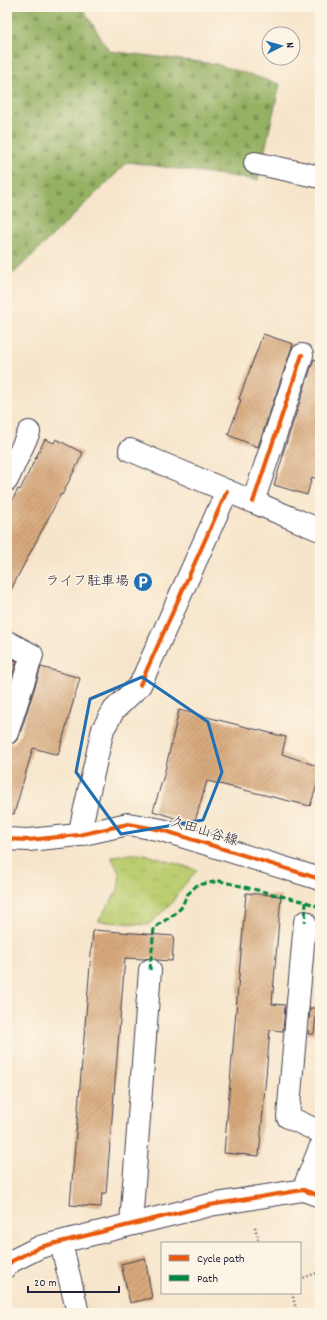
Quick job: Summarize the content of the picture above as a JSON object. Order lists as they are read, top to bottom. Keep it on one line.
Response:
{"streets":{"street":["久田山谷線"]},"places":{"parking":["ライフ駐車場"]},"legend":["Cycle path","Path"],"scale_bar":"20 m","north":"right"}
